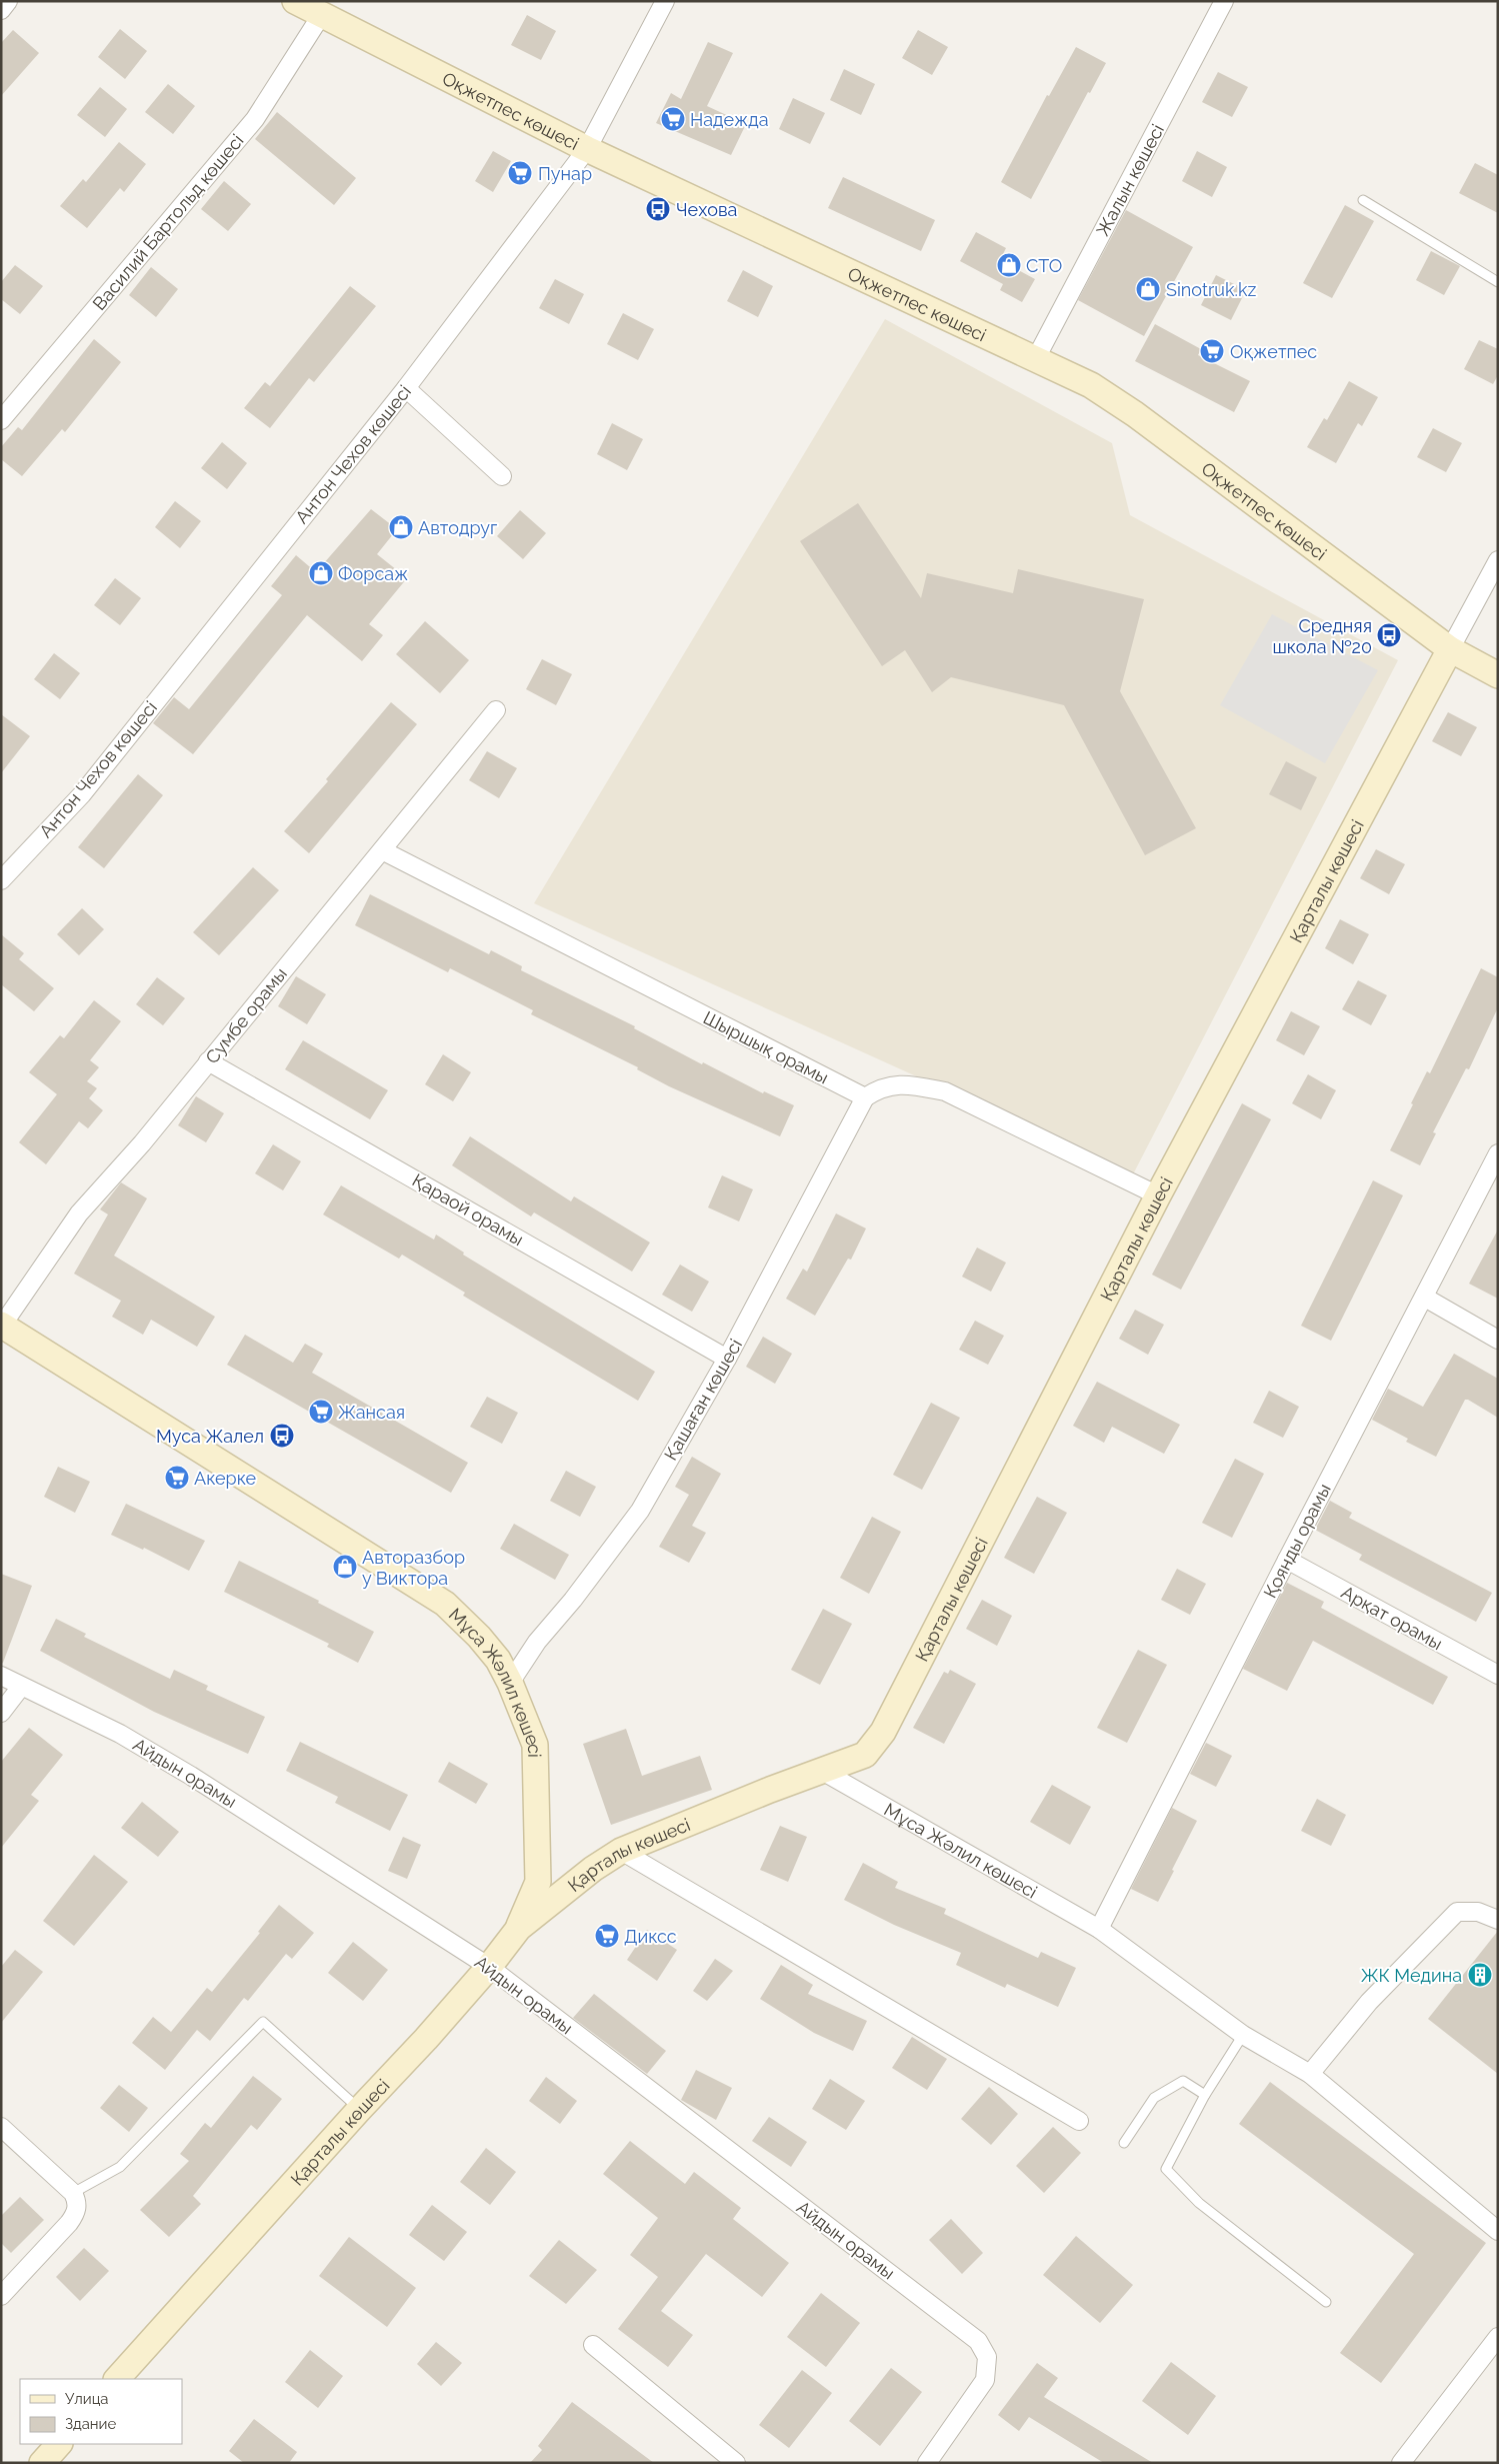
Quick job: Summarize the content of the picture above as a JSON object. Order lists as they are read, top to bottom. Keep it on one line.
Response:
{"streets":{"street":["Оқжетпес көшесі","Жалын көшесі","Василий Бартольд көшесі","Антон Чехов көшесі","Қарталы көшесі","Сумбе орамы","Шыршық орамы","Қараой орамы","Қашаған көшесі","Қоянды орамы","Арқат орамы","Мұса Жәлил көшесі","Айдын орамы"]},"crossings":[["Оқжетпес көшесі","Жалын көшесі"],["Оқжетпес көшесі","Василий Бартольд көшесі"],["Оқжетпес көшесі","Антон Чехов көшесі"],["Оқжетпес көшесі","Қарталы көшесі"],["Қарталы көшесі","Мұса Жәлил көшесі"],["Қарталы көшесі","Айдын орамы"],["Сумбе орамы","Шыршық орамы"],["Сумбе орамы","Қараой орамы"],["Сумбе орамы","Мұса Жәлил көшесі"],["Шыршық орамы","Қашаған көшесі"],["Қараой орамы","Қашаған көшесі"],["Қашаған көшесі","Мұса Жәлил көшесі"],["Қоянды орамы","Арқат орамы"],["Қоянды орамы","Мұса Жәлил көшесі"]],"places":{"supermarket":["Надежда","Пунар","Оқжетпес","Жансая","Акерке","Диксс"],"bus stop":["Чехова","Средняя школа №20","Муса Жалел"],"shop":["СТО","Sinotruk.kz","Автодруг","Форсаж","Авторазбор у Виктора"],"building":["ЖК Медина"]},"legend":["Улица","Здание"]}
